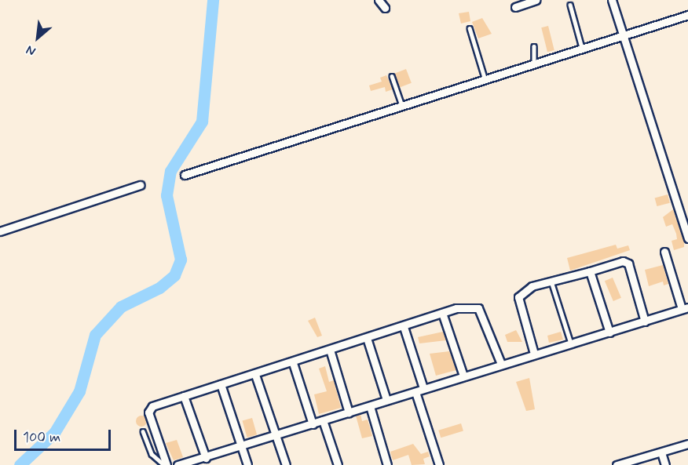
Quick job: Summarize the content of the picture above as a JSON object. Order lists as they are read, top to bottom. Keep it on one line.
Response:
{"scale_bar":"100 m","north":"bottom left"}
